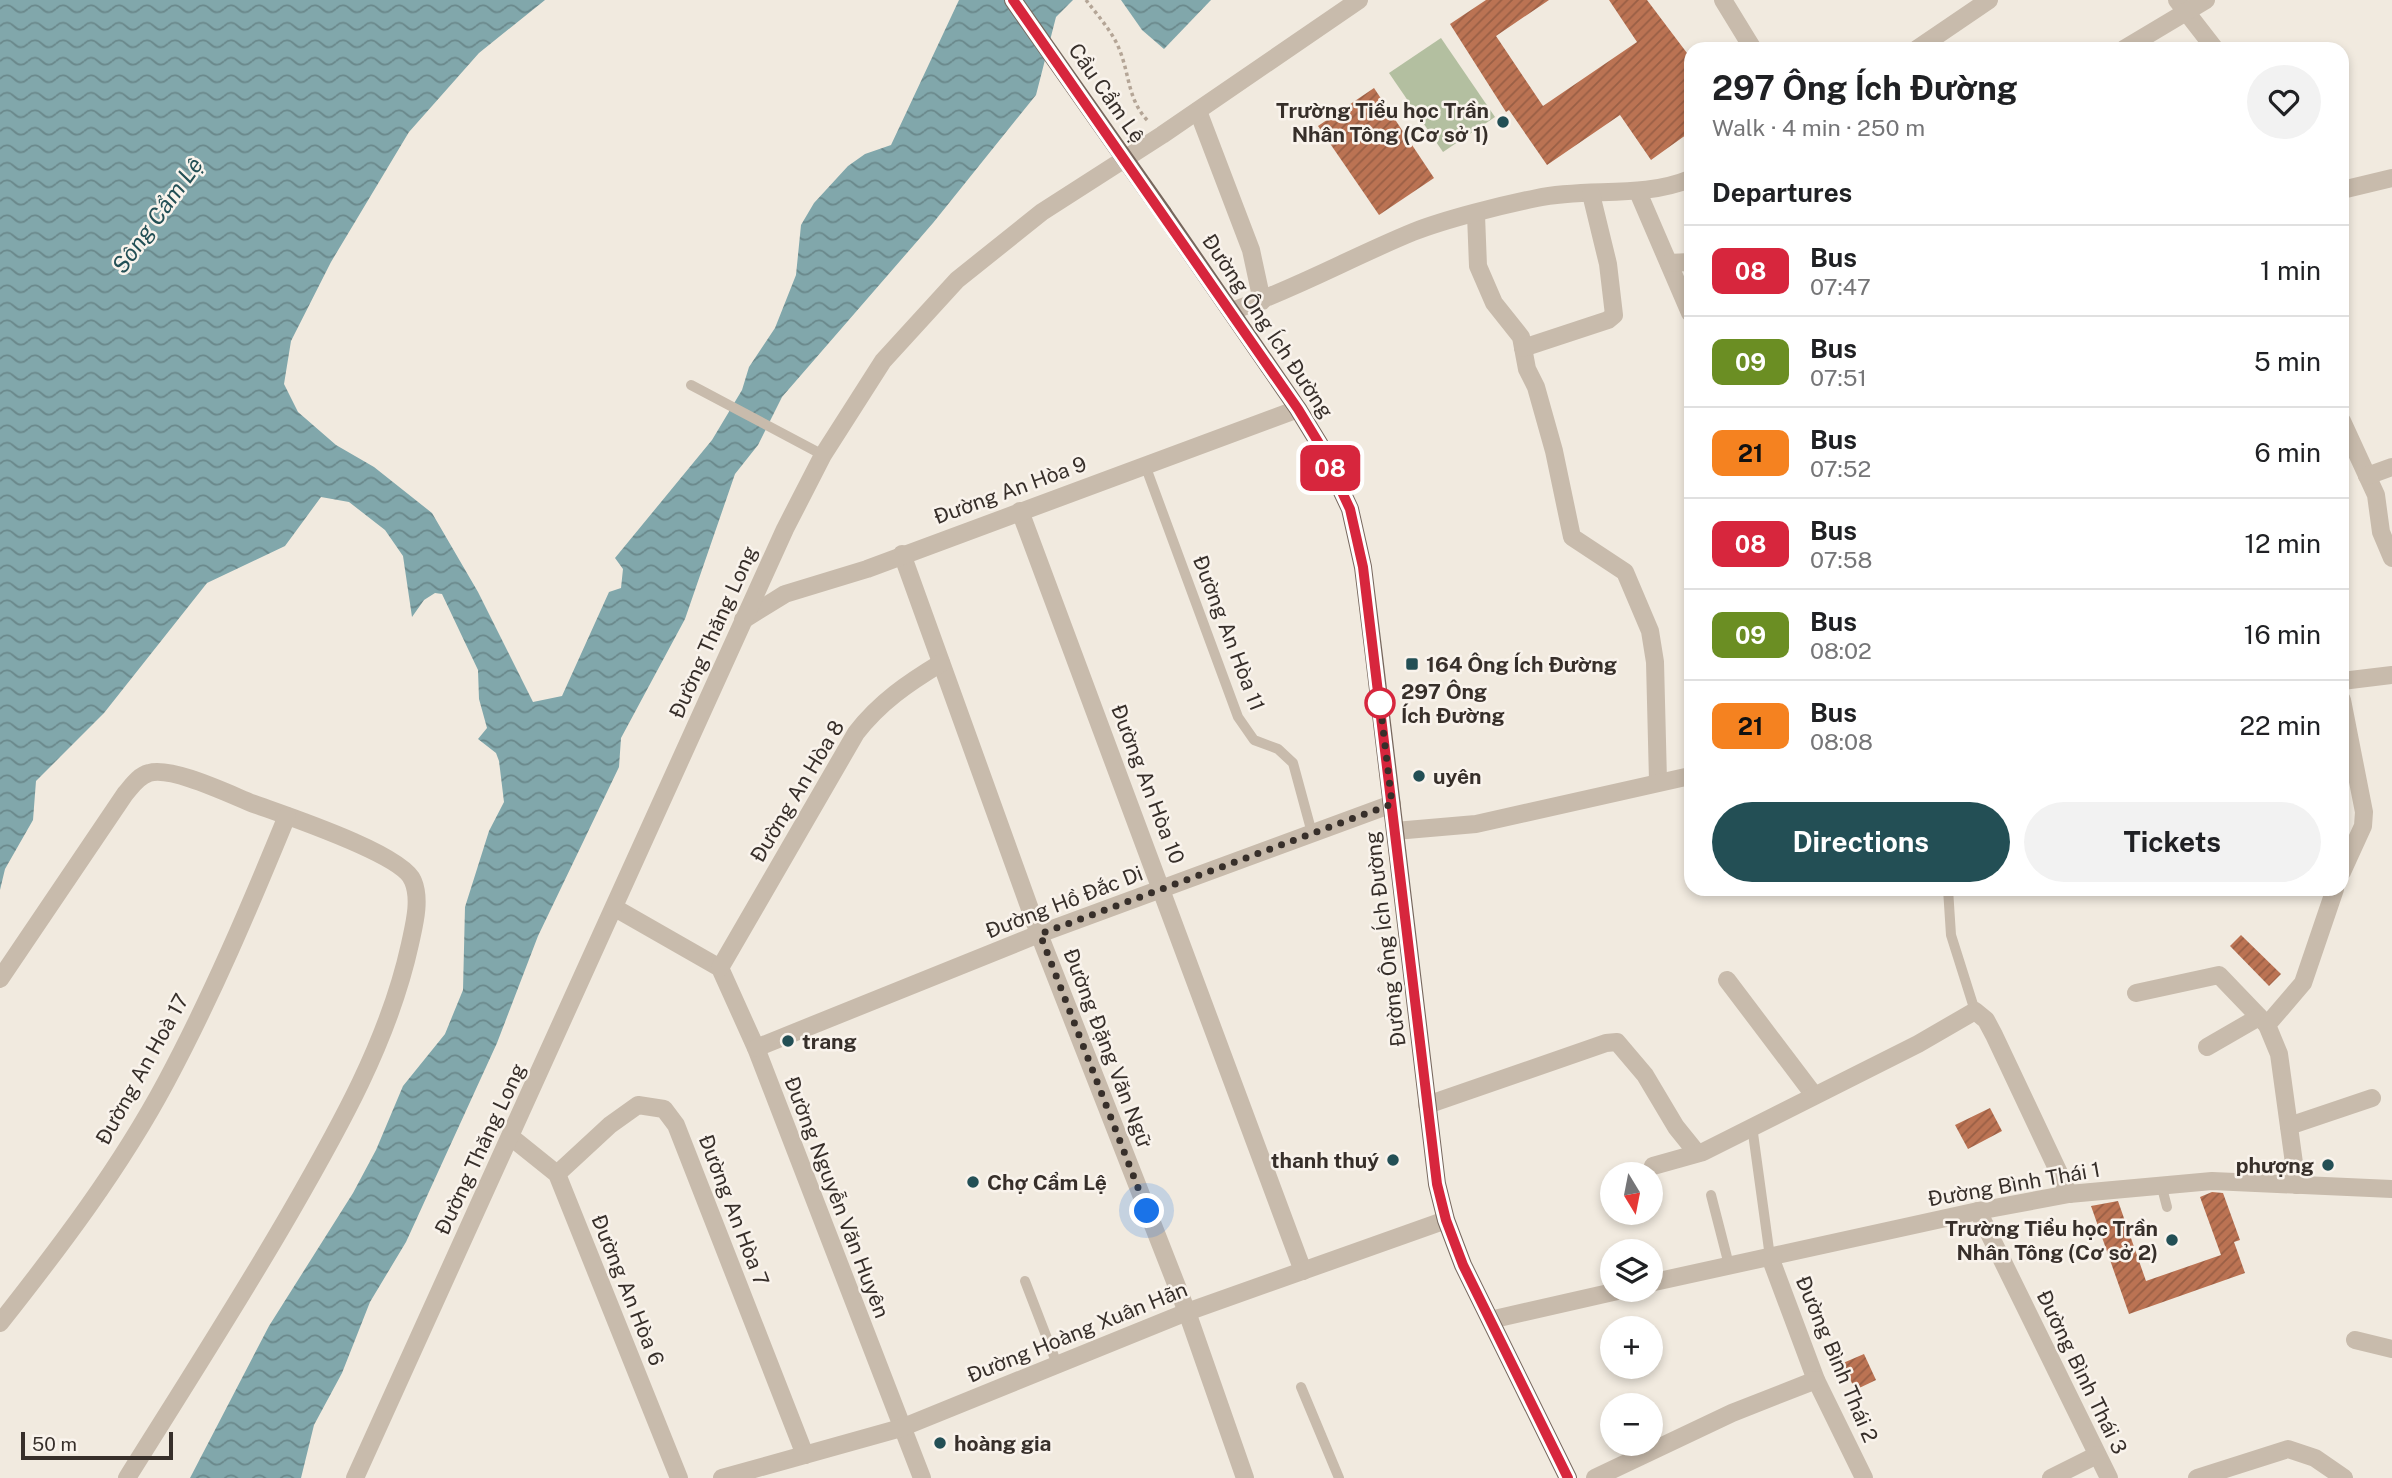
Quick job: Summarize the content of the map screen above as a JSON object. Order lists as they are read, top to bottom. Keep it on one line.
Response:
{"streets":{"main road":["Cầu Cẩm Lệ","Đường Ông Ích Đường"],"street":["Đường An Hòa 9","Đường Thăng Long","Đường An Hòa 10","Đường An Hòa 8","Đường Hồ Đắc Di","Đường Đặng Văn Ngữ","Đường An Hoà 17","Đường Bình Thái 1","Đường Nguyễn Văn Huyên","Đường An Hòa 7","Đường An Hòa 6","Đường Hoàng Xuân Hãn","Đường Bình Thái 2","Đường Bình Thái 3"],"lane":["Đường An Hòa 11"]},"crossings":[["Cầu Cẩm Lệ","Đường Ông Ích Đường"],["Đường Ông Ích Đường","Đường An Hòa 9"],["Đường Ông Ích Đường","Đường Hồ Đắc Di"],["Đường Ông Ích Đường","Đường Hoàng Xuân Hãn"],["Đường An Hòa 9","Đường Thăng Long"],["Đường An Hòa 9","Đường An Hòa 11"],["Đường An Hòa 9","Đường An Hòa 10"],["Đường An Hòa 9","Đường Đặng Văn Ngữ"],["Đường Thăng Long","Đường An Hòa 6"],["Đường An Hòa 11","Đường Hồ Đắc Di"],["Đường An Hòa 10","Đường Hồ Đắc Di"],["Đường An Hòa 10","Đường Hoàng Xuân Hãn"],["Đường An Hòa 8","Đường Đặng Văn Ngữ"],["Đường An Hòa 8","Đường Nguyễn Văn Huyên"],["Đường Hồ Đắc Di","Đường Đặng Văn Ngữ"],["Đường Hồ Đắc Di","Đường Nguyễn Văn Huyên"],["Đường Đặng Văn Ngữ","Đường Hoàng Xuân Hãn"],["Đường Bình Thái 1","Đường Bình Thái 2"],["Đường Bình Thái 1","Đường Bình Thái 3"],["Đường Nguyễn Văn Huyên","Đường Hoàng Xuân Hãn"],["Đường An Hòa 7","Đường An Hòa 6"],["Đường An Hòa 7","Đường Hoàng Xuân Hãn"]],"water":["Sông Cẩm Lệ"],"places":{"other":["Trường Tiểu học Trần Nhân Tông (Cơ sở 1)","297 Ông Ích Đường","uyên","trang","thanh thuý","phượng","Chợ Cẩm Lệ","Trường Tiểu học Trần Nhân Tông (Cơ sở 2)","hoàng gia"],"transit":["164 Ông Ích Đường"]},"lines":["bus line 08"],"scale_bar":"50 m","north":"bottom","page":{"on_map":"08","heading":[["297 Ông Ích Đường","Walk · 4 min · 250 m"],"Departures"],"list":[{"mark":"08","name":"Bus","note":"07:47","value":"1 min"},{"mark":"09","name":"Bus","note":"07:51","value":"5 min"},{"mark":"21","name":"Bus","note":"07:52","value":"6 min"},{"mark":"08","name":"Bus","note":"07:58","value":"12 min"},{"mark":"09","name":"Bus","note":"08:02","value":"16 min"},{"mark":"21","name":"Bus","note":"08:08","value":"22 min"}],"buttons":["Directions","Tickets"],"map_buttons":["+","−"],"scale":"50 m"}}
